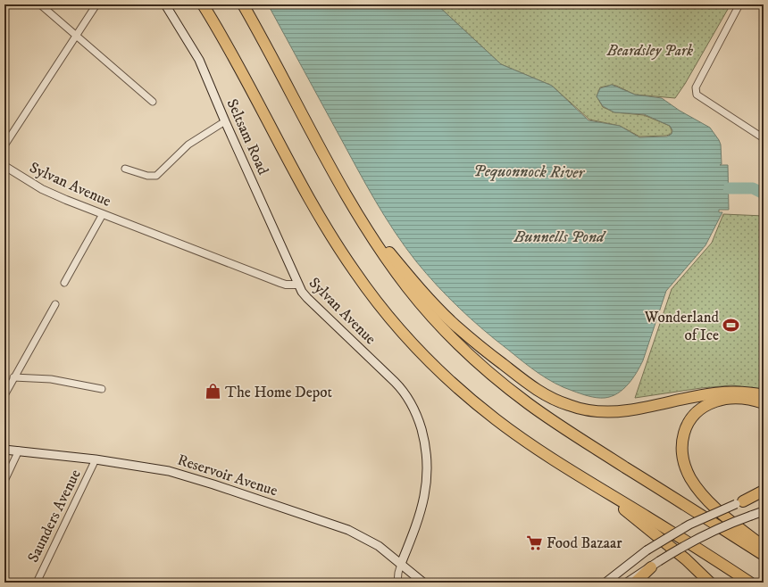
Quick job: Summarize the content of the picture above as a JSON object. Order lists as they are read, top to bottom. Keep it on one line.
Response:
{"streets":{"main road":["Seltsam Road","Sylvan Avenue","Reservoir Avenue"],"street":["Saunders Avenue"]},"crossings":[["Seltsam Road","Sylvan Avenue"],["Sylvan Avenue","Reservoir Avenue"],["Reservoir Avenue","Saunders Avenue"]],"water":["Pequonnock River","Bunnells Pond"],"parks":["Beardsley Park"],"places":{"sports":["Wonderland of Ice"],"shop":["The Home Depot"],"supermarket":["Food Bazaar"]}}
